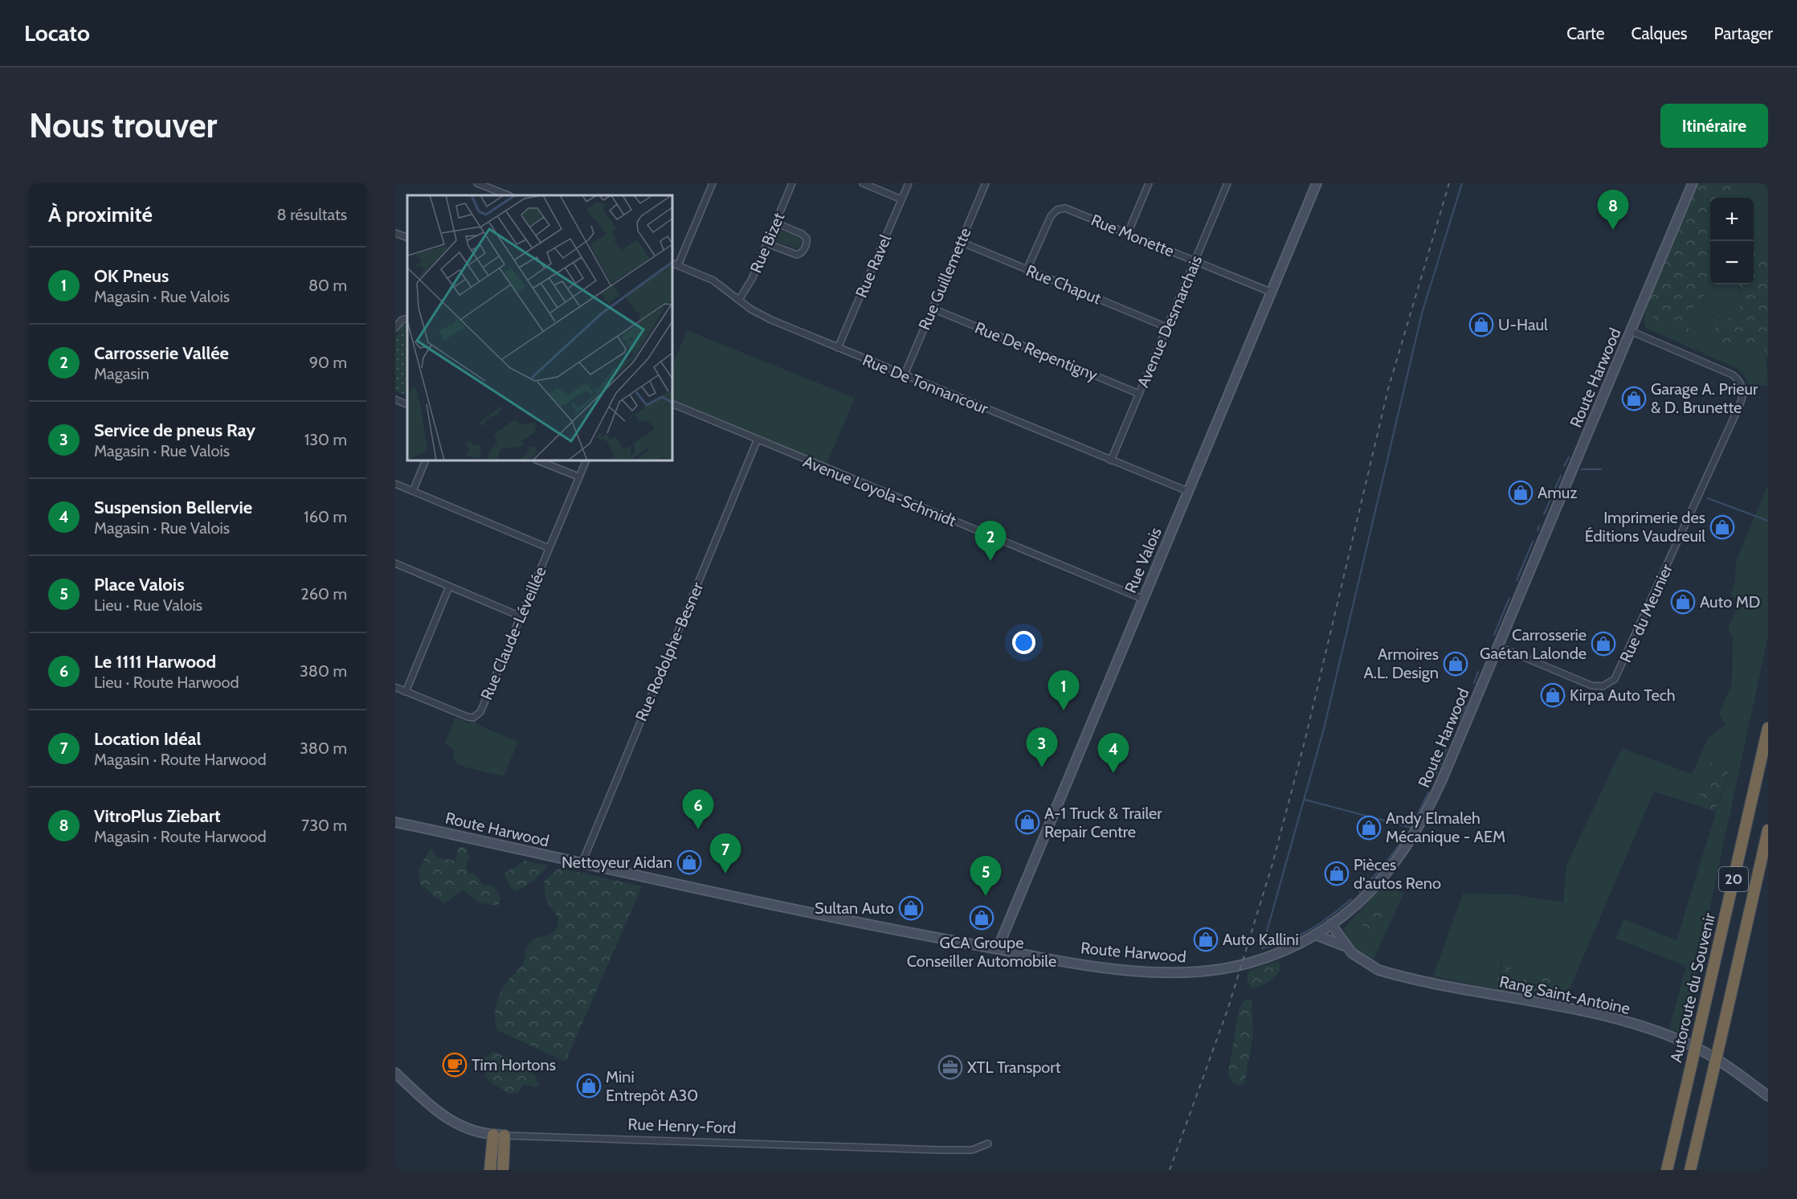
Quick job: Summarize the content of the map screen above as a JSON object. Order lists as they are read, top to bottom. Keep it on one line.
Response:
{"streets":{"highway":["20","Autoroute du Souvenir"],"main road":["Route Harwood","Rue Valois","Rang Saint-Antoine","Rue Henry-Ford"],"street":["Rue Monette","Rue Bizet","Rue Ravel","Rue Guillemette","Rue Chaput","Avenue Desmarchais","Rue De Repentigny","Rue De Tonnancour","Avenue Loyola-Schmidt","Rue du Meunier","Rue Claude-Léveillée","Rue Rodolphe-Besner"]},"crossings":[["Rue Monette","Rue Chaput"],["Rue Monette","Avenue Desmarchais"],["Rue Monette","Rue Valois"],["Rue Bizet","Rue De Tonnancour"],["Rue Ravel","Rue De Tonnancour"],["Rue Guillemette","Rue Chaput"],["Rue Guillemette","Rue De Repentigny"],["Rue Guillemette","Rue De Tonnancour"],["Rue Chaput","Avenue Desmarchais"],["Avenue Desmarchais","Rue De Repentigny"],["Avenue Desmarchais","Rue De Tonnancour"],["Route Harwood","Rue Valois"],["Route Harwood","Rue du Meunier"],["Route Harwood","Rue Rodolphe-Besner"],["Route Harwood","Rang Saint-Antoine"],["Rue De Tonnancour","Rue Valois"],["Avenue Loyola-Schmidt","Rue Valois"],["Avenue Loyola-Schmidt","Rue Rodolphe-Besner"]],"places":{"shop":["U-Haul","Garage A. Prieur & D. Brunette","Amuz","Imprimerie des Éditions Vaudreuil","Auto MD","Carrosserie Gaétan Lalonde","Armoires A.L. Design","Kirpa Auto Tech","A-1 Truck & Trailer Repair Centre","Andy Elmaleh Mécanique - AEM","Nettoyeur Aidan","Pièces d'autos Reno","Sultan Auto","GCA Groupe Conseiller Automobile","Auto Kallini","Mini Entrepôt A30"],"cafe":["Tim Hortons"],"office":["XTL Transport"]},"page":{"header":"Locato","nav":["Carte","Calques","Partager"],"buttons":"Itinéraire","title":"Nous trouver","heading":["À proximité","8 résultats"],"pins":["8","2","1","3","4","6","7","5"],"map_buttons":["+","−"],"list":[{"mark":"1","name":"OK Pneus","note":"Magasin · Rue Valois","value":"80 m"},{"mark":"2","name":"Carrosserie Vallée","note":"Magasin","value":"90 m"},{"mark":"3","name":"Service de pneus Ray","note":"Magasin · Rue Valois","value":"130 m"},{"mark":"4","name":"Suspension Bellervie","note":"Magasin · Rue Valois","value":"160 m"},{"mark":"5","name":"Place Valois","note":"Lieu · Rue Valois","value":"260 m"},{"mark":"6","name":"Le 1111 Harwood","note":"Lieu · Route Harwood","value":"380 m"},{"mark":"7","name":"Location Idéal","note":"Magasin · Route Harwood","value":"380 m"},{"mark":"8","name":"VitroPlus Ziebart","note":"Magasin · Route Harwood","value":"730 m"}]}}
